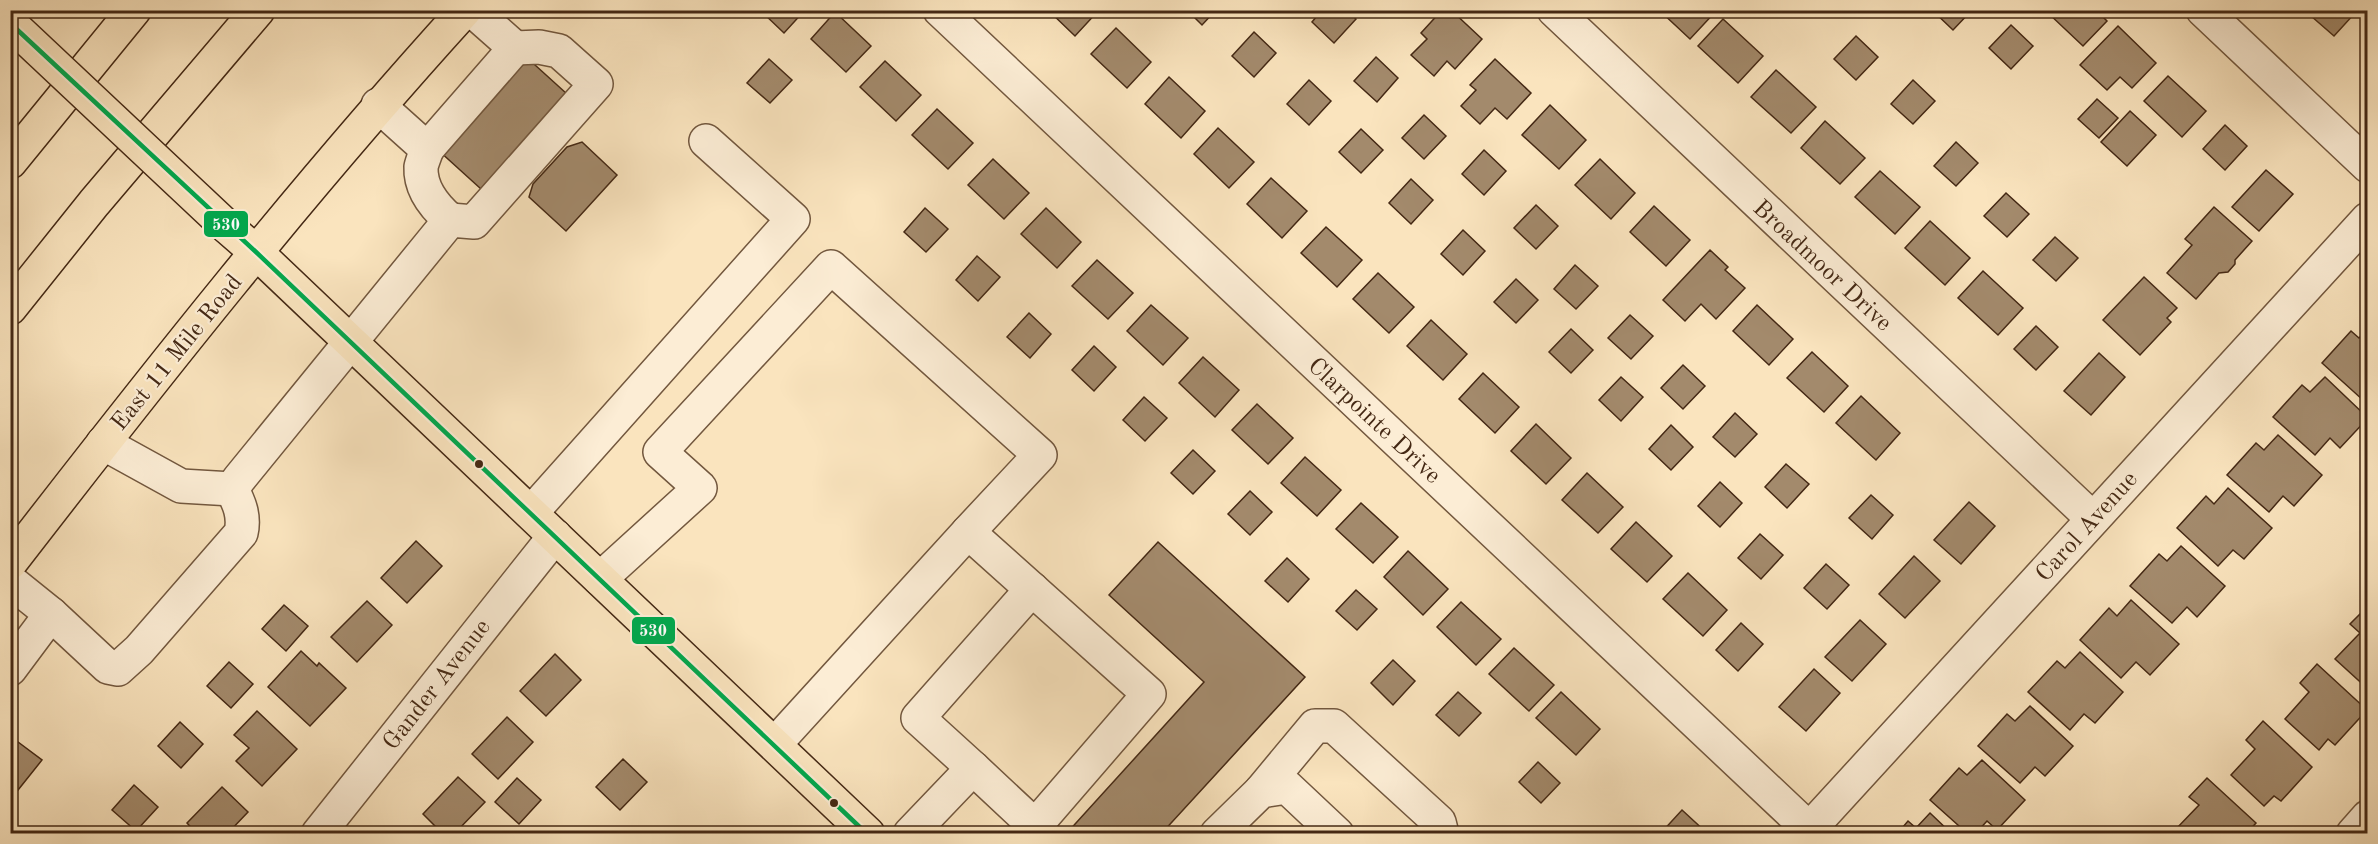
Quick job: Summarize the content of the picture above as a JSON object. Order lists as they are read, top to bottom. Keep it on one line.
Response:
{"streets":{"main road":["East 11 Mile Road"],"street":["Broadmoor Drive","Clarpointe Drive","Carol Avenue","Gander Avenue"]},"crossings":[["Broadmoor Drive","Carol Avenue"],["Clarpointe Drive","Carol Avenue"]],"lines":["transit line 530"]}
